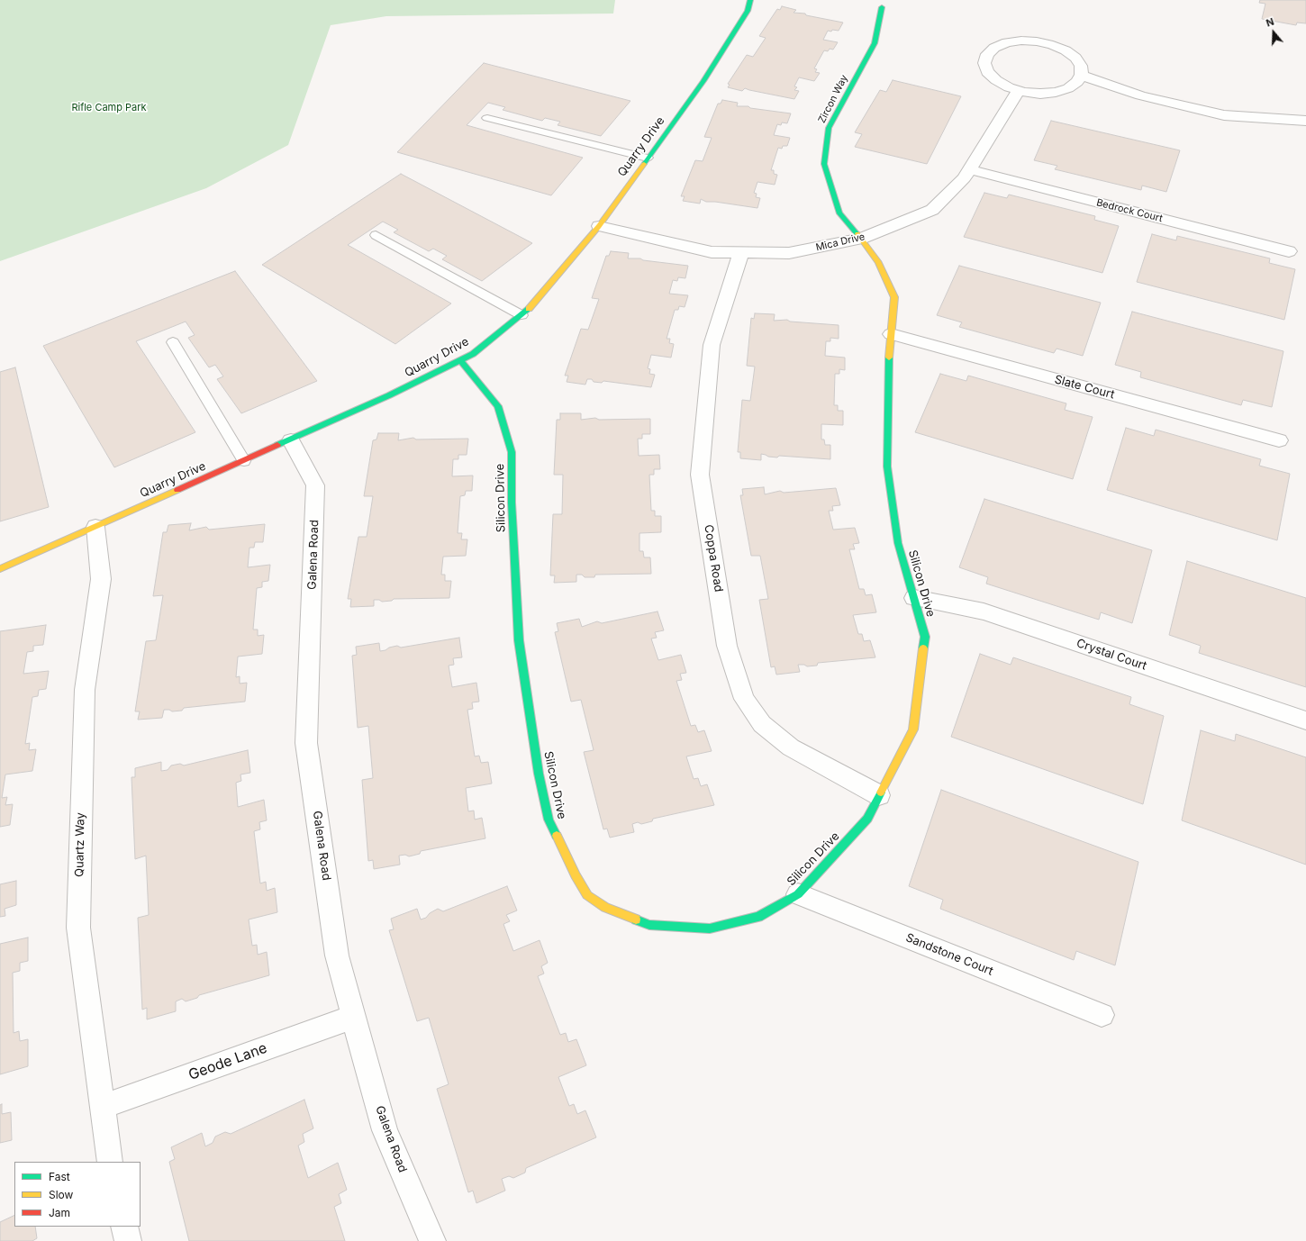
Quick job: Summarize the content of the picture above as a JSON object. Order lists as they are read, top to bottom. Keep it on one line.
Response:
{"streets":{"street":["Zircon Way","Quarry Drive","Bedrock Court","Mica Drive","Slate Court","Silicon Drive","Galena Road","Coppa Road","Crystal Court","Quartz Way","Sandstone Court","Geode Lane"]},"crossings":[["Zircon Way","Mica Drive"],["Zircon Way","Silicon Drive"],["Quarry Drive","Mica Drive"],["Quarry Drive","Silicon Drive"],["Quarry Drive","Galena Road"],["Quarry Drive","Quartz Way"],["Bedrock Court","Mica Drive"],["Mica Drive","Silicon Drive"],["Mica Drive","Coppa Road"],["Slate Court","Silicon Drive"],["Silicon Drive","Coppa Road"],["Silicon Drive","Crystal Court"],["Silicon Drive","Sandstone Court"],["Galena Road","Geode Lane"],["Quartz Way","Geode Lane"]],"parks":["Rifle Camp Park"],"legend":["Fast","Slow","Jam"],"north":"top"}
